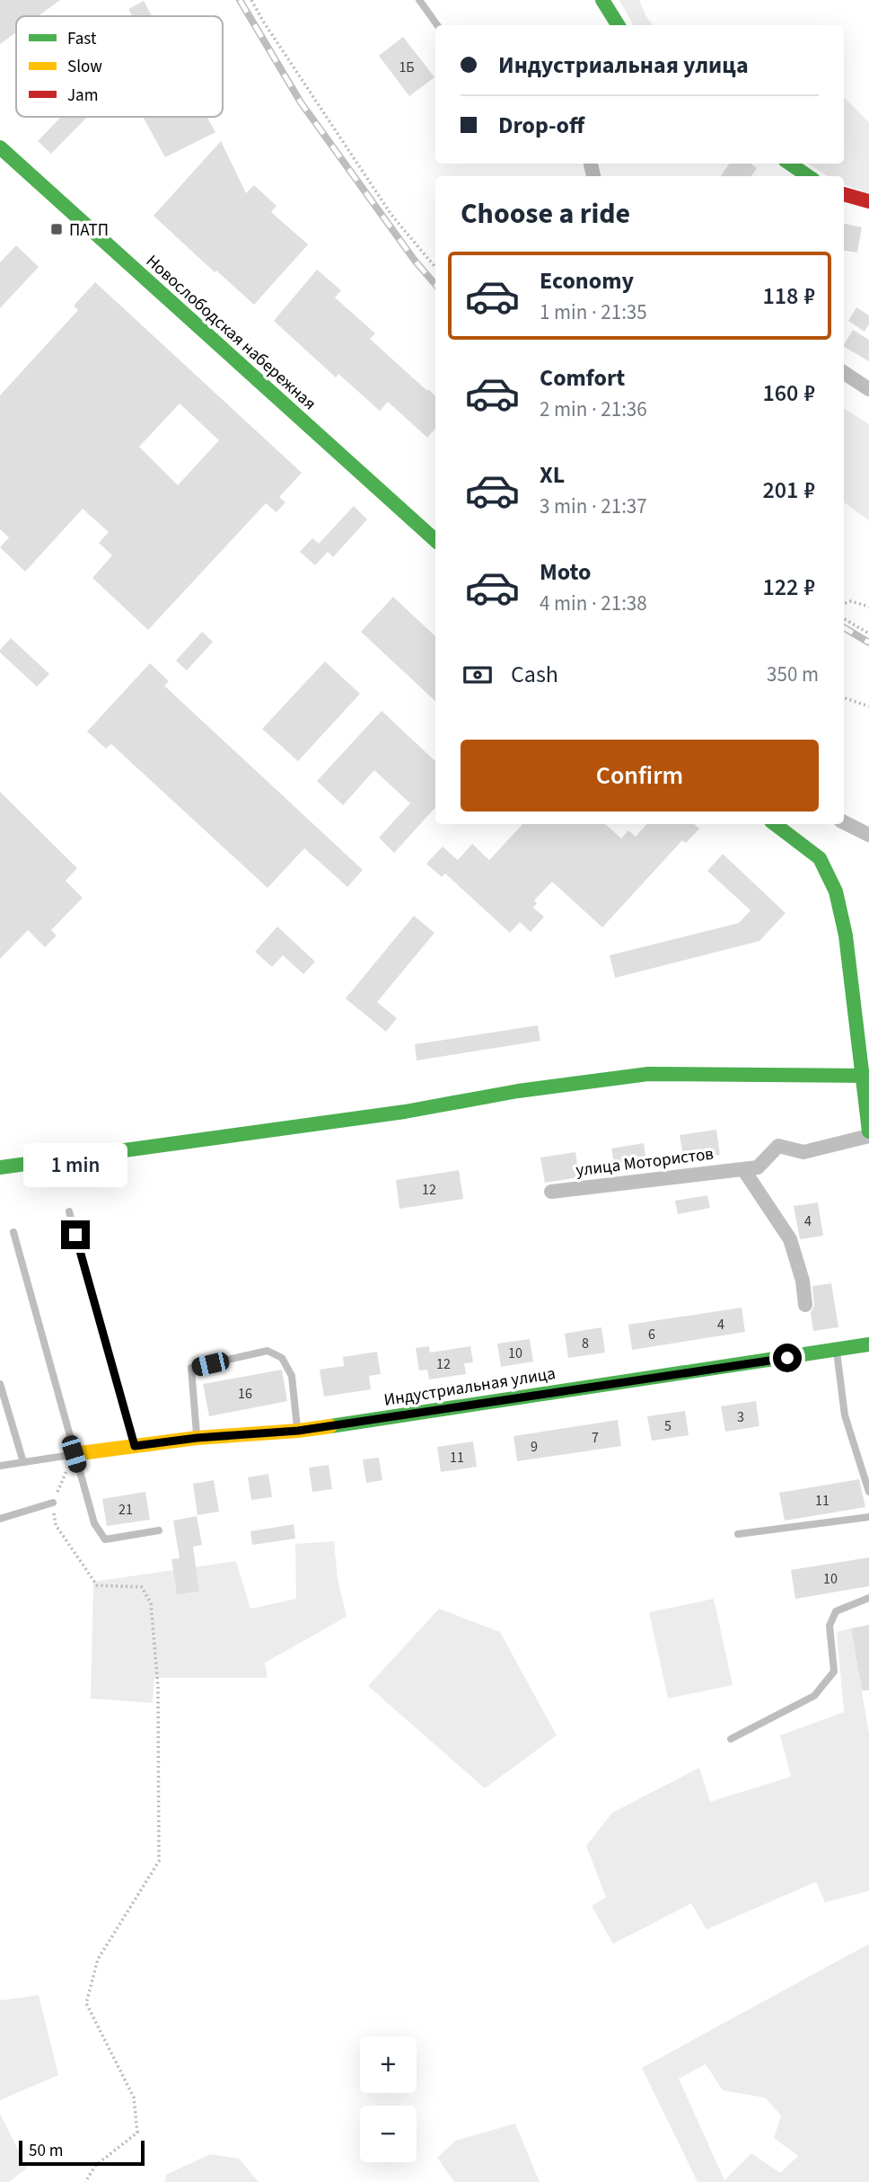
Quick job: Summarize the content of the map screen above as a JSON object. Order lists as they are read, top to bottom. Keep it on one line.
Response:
{"streets":{"street":["Новослободская набережная","улица Мотористов","Индустриальная улица"]},"places":{"transit":["ПАТП"]},"house_numbers":["1Б","12","4","4","6","8","10","12","16","3","5","7","9","11","11","21","10"],"legend":["Fast","Slow","Jam"],"scale_bar":"50 m","page":{"banner":["Индустриальная улица","Drop-off"],"heading":"Choose a ride","list":[{"name":"Economy","note":"1 min · 21:35","value":"118 ₽"},{"name":"Comfort","note":"2 min · 21:36","value":"160 ₽"},{"name":"XL","note":"3 min · 21:37","value":"201 ₽"},{"name":"Moto","note":"4 min · 21:38","value":"122 ₽"}],"pay":["Cash","350 m"],"buttons":"Confirm","bubble":"1 min","map_buttons":["+","−"],"scale":"50 m"}}
